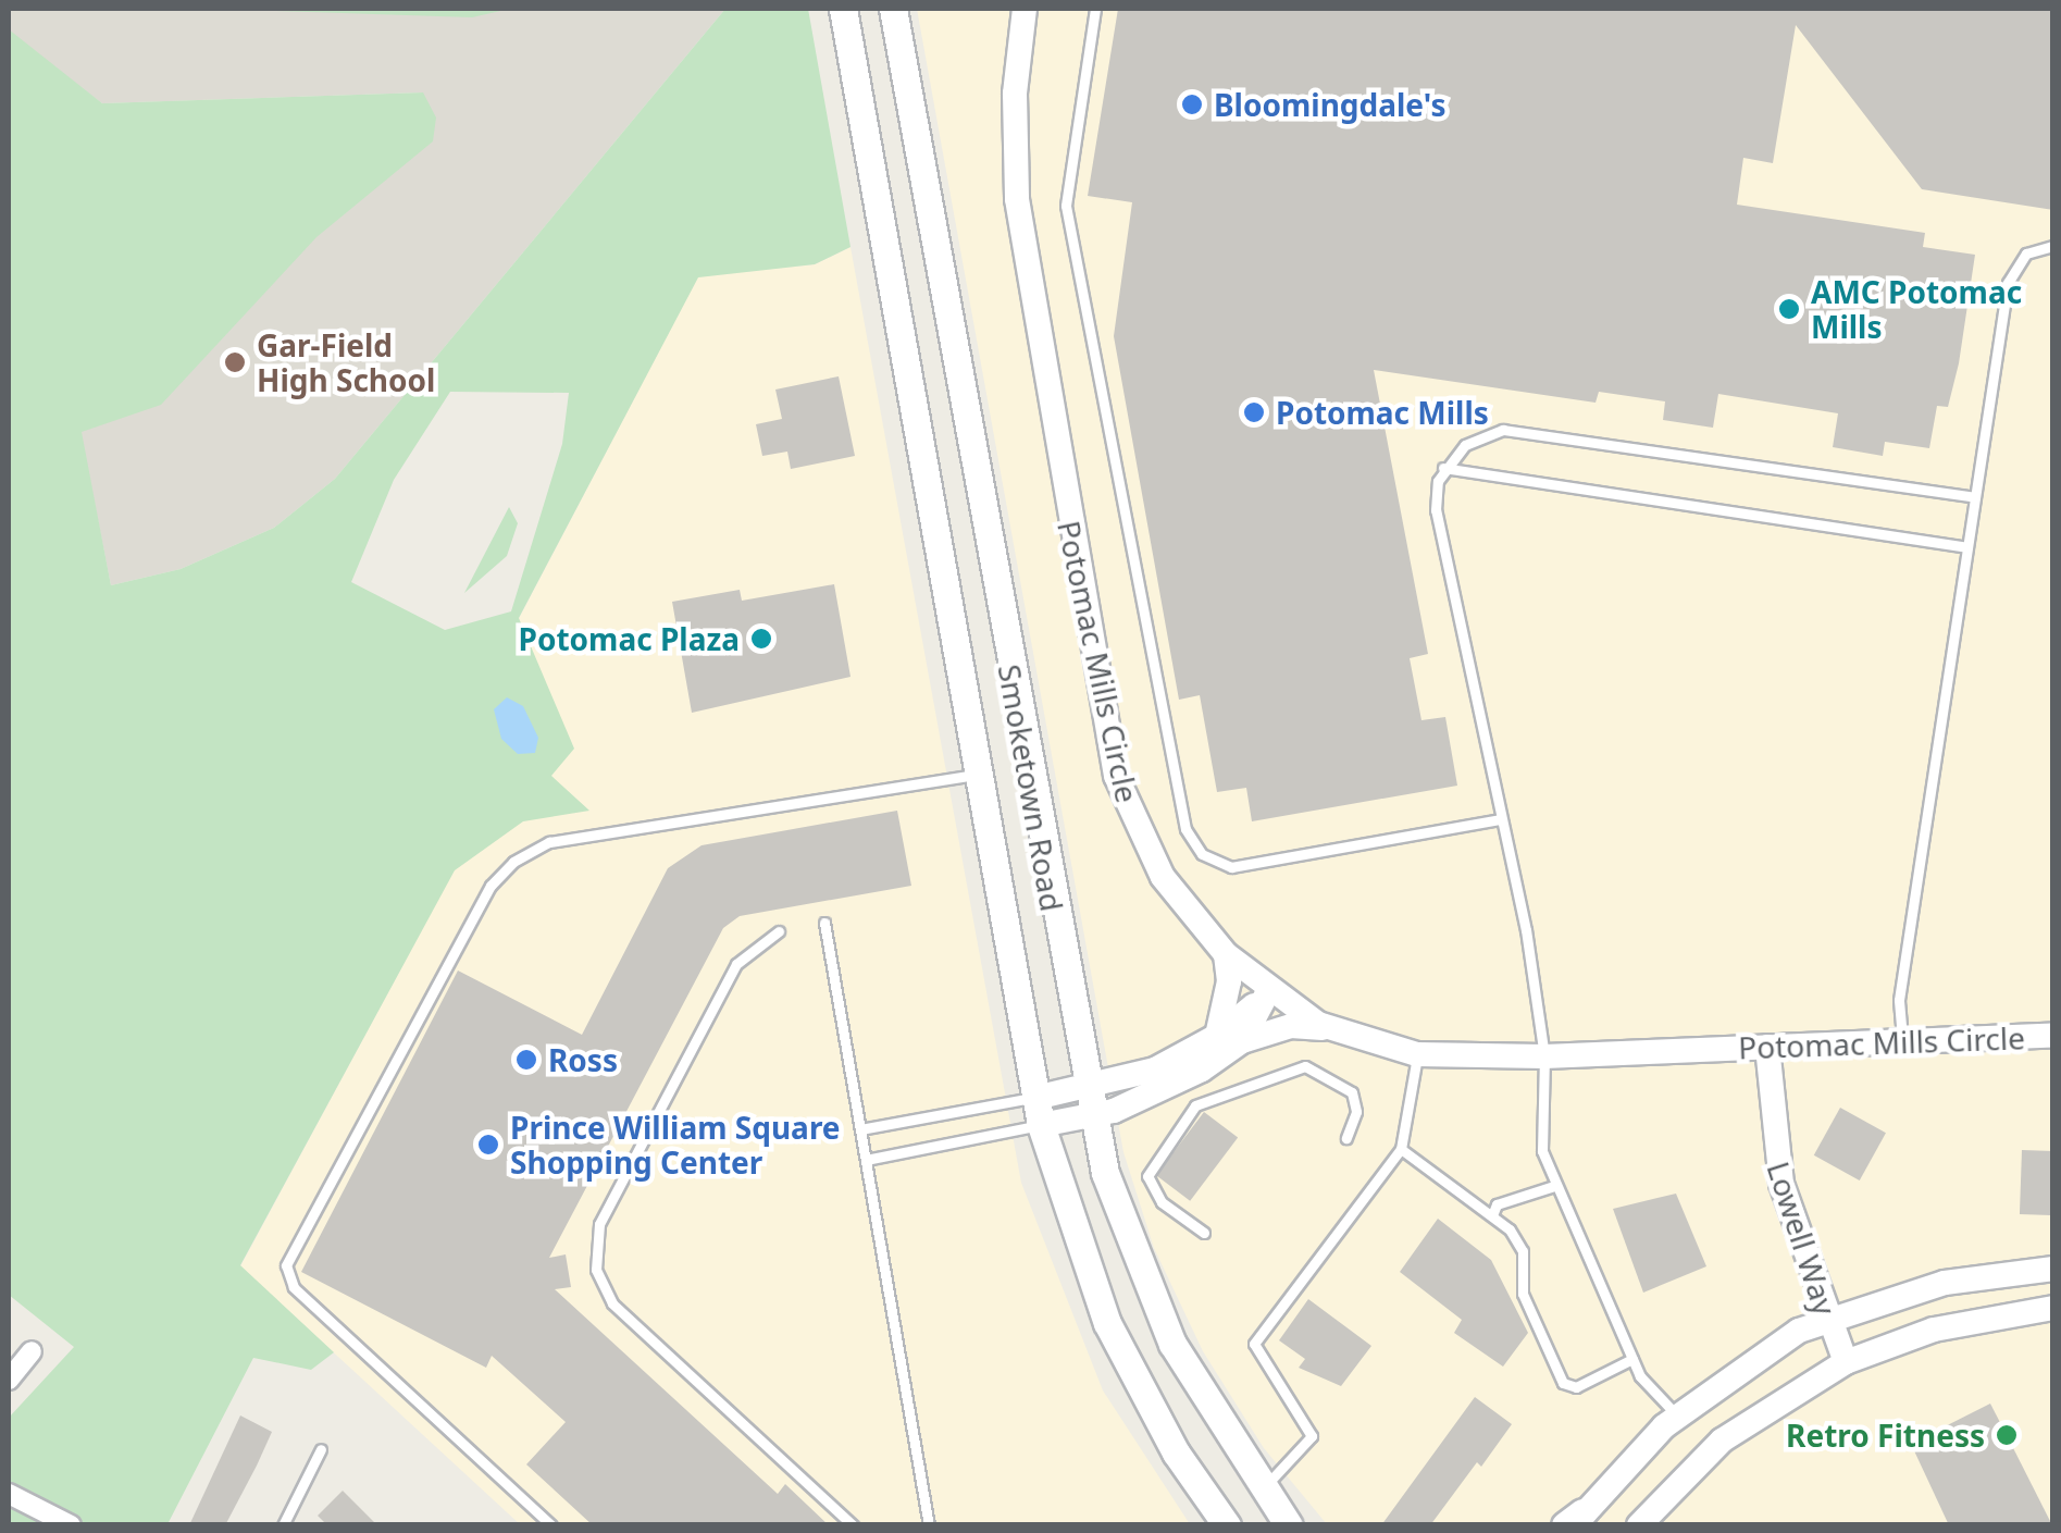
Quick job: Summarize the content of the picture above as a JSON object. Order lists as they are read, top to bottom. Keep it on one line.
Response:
{"streets":{"main road":["Smoketown Road"],"street":["Potomac Mills Circle","Lowell Way"]},"crossings":[["Potomac Mills Circle","Lowell Way"]],"places":["Bloomingdale's","AMC Potomac Mills","Gar-Field High School","Potomac Mills","Potomac Plaza","Ross","Prince William Square Shopping Center","Retro Fitness"]}
